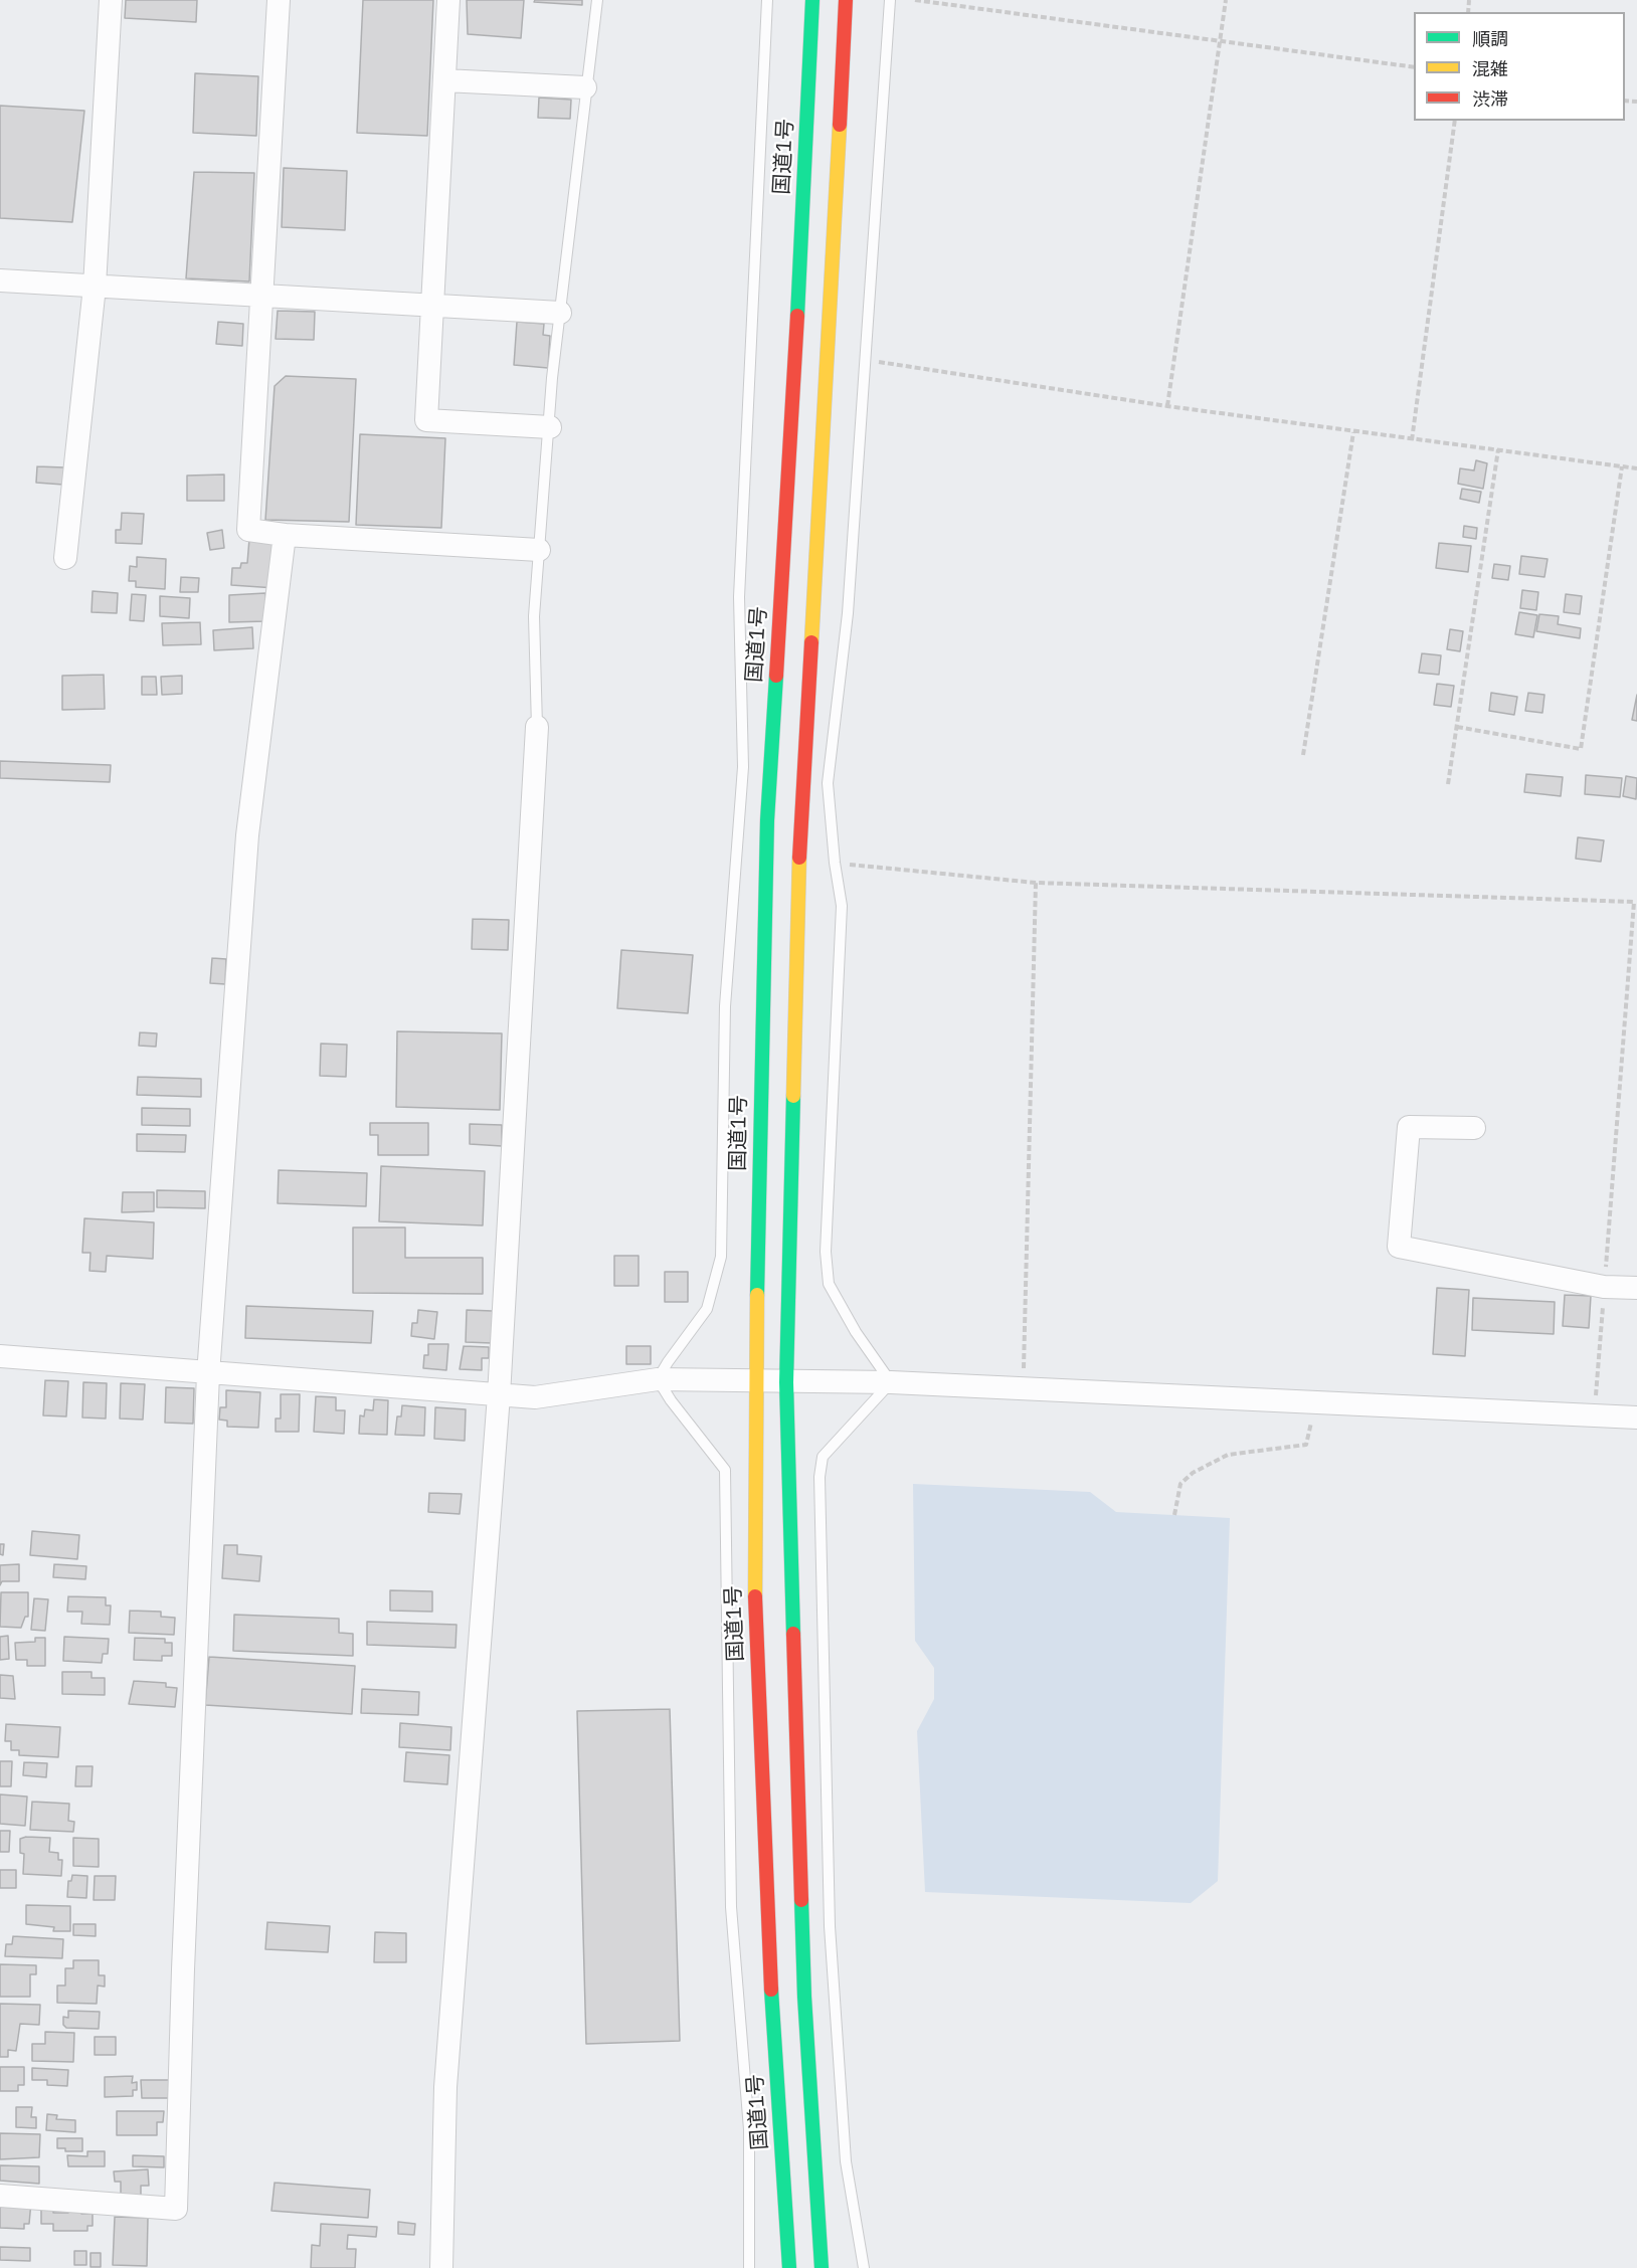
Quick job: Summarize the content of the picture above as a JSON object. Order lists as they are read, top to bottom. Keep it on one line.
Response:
{"streets":{"highway":["国道1号"]},"legend":["順調","混雑","渋滞"]}
